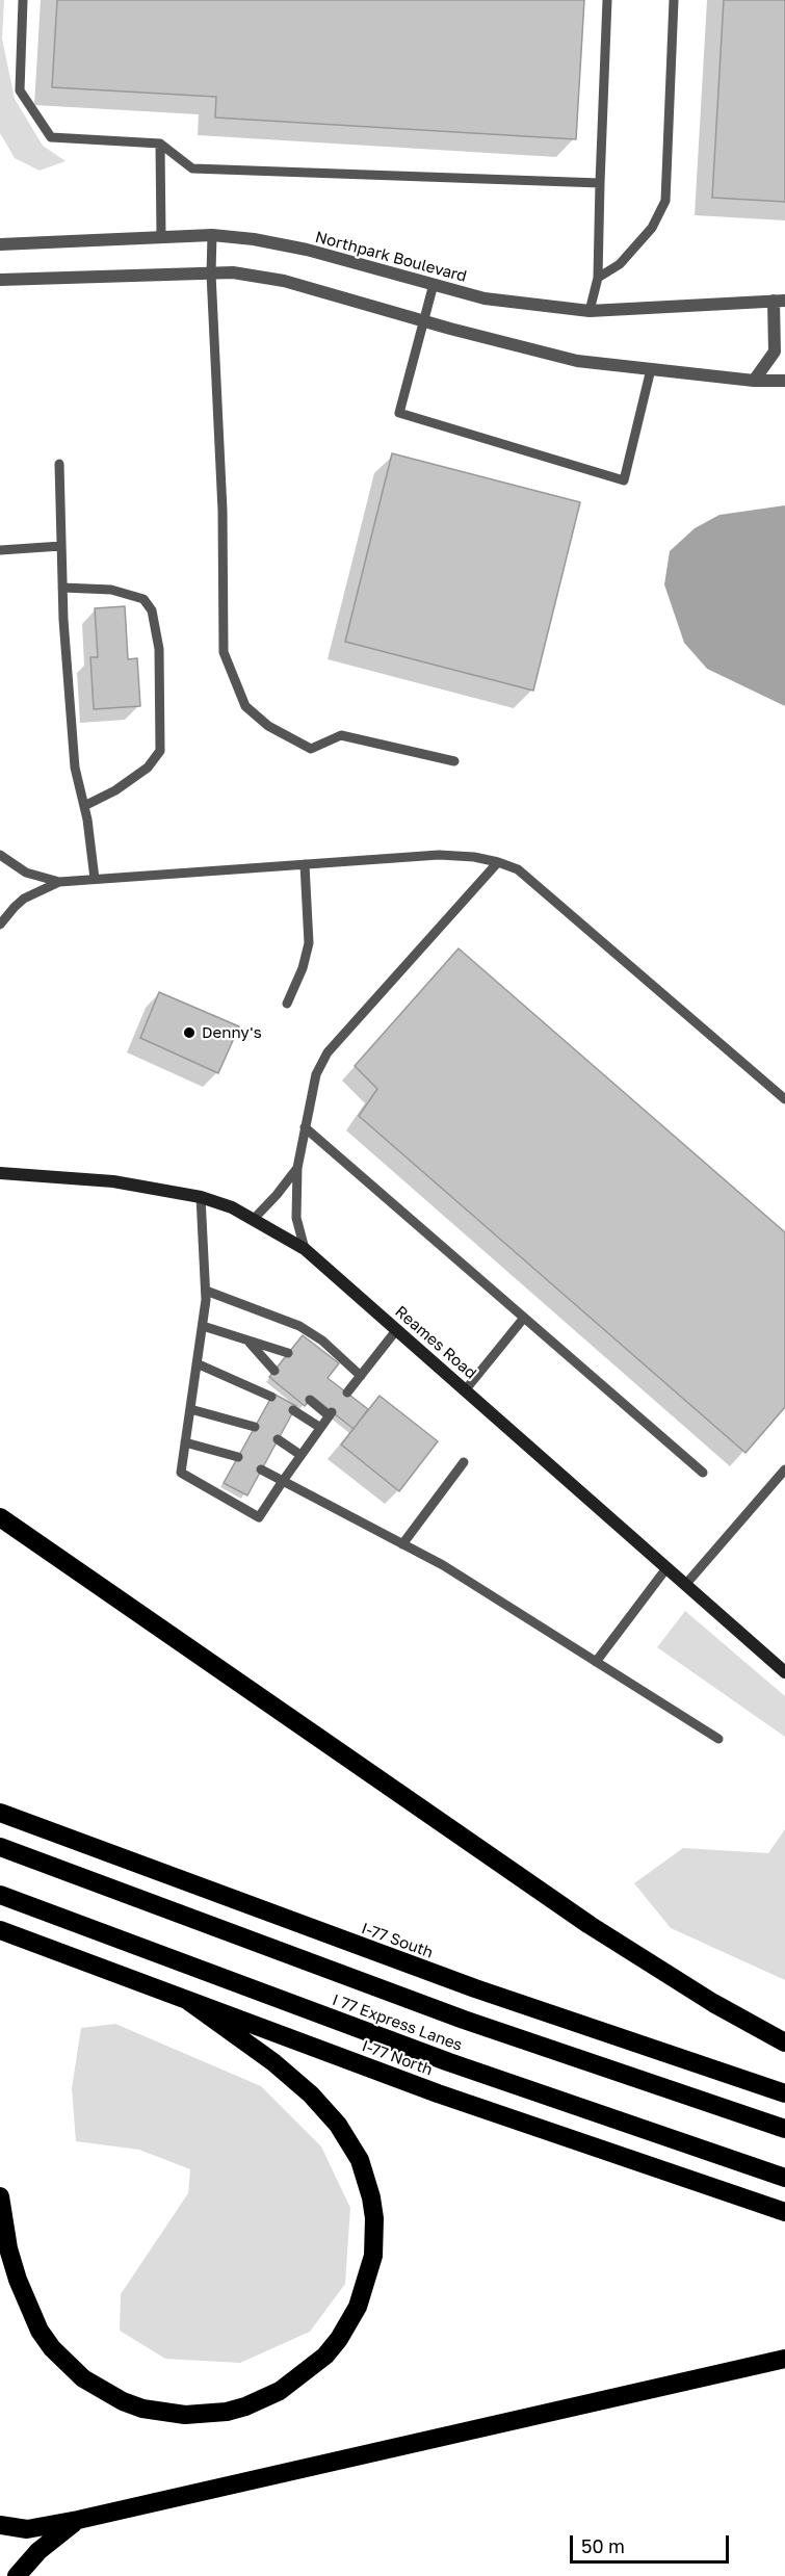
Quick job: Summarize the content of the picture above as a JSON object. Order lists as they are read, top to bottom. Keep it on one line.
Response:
{"streets":{"highway":["I-77 South","I 77 Express Lanes","I-77 North"],"main road":["Reames Road"],"street":["Northpark Boulevard"]},"places":["Denny's"],"scale_bar":"50 m"}
